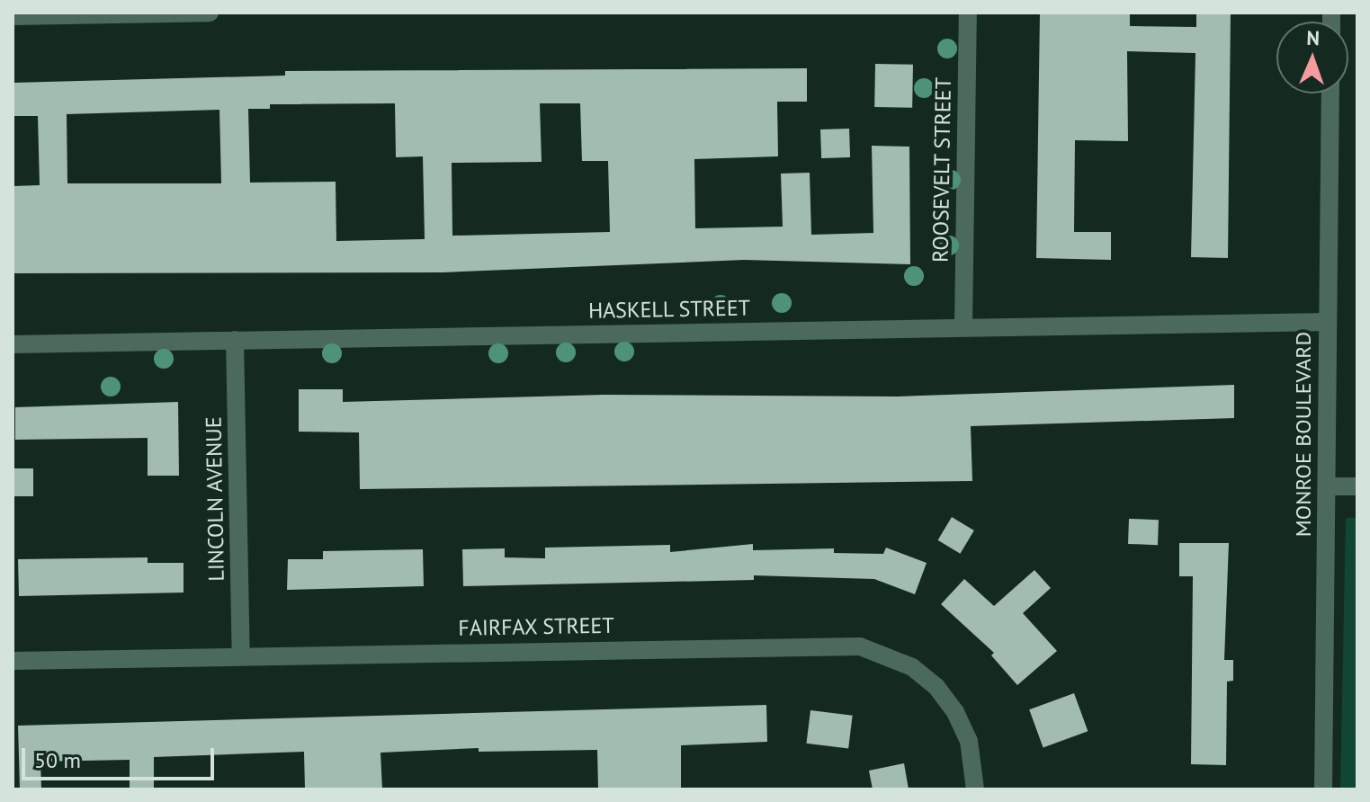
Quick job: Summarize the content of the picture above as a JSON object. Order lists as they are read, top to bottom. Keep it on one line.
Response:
{"streets":{"street":["ROOSEVELT STREET","HASKELL STREET","MONROE BOULEVARD","LINCOLN AVENUE","FAIRFAX STREET"]},"crossings":[["ROOSEVELT STREET","HASKELL STREET"],["HASKELL STREET","MONROE BOULEVARD"],["HASKELL STREET","LINCOLN AVENUE"],["LINCOLN AVENUE","FAIRFAX STREET"]],"scale_bar":"50 m","north":"top"}
